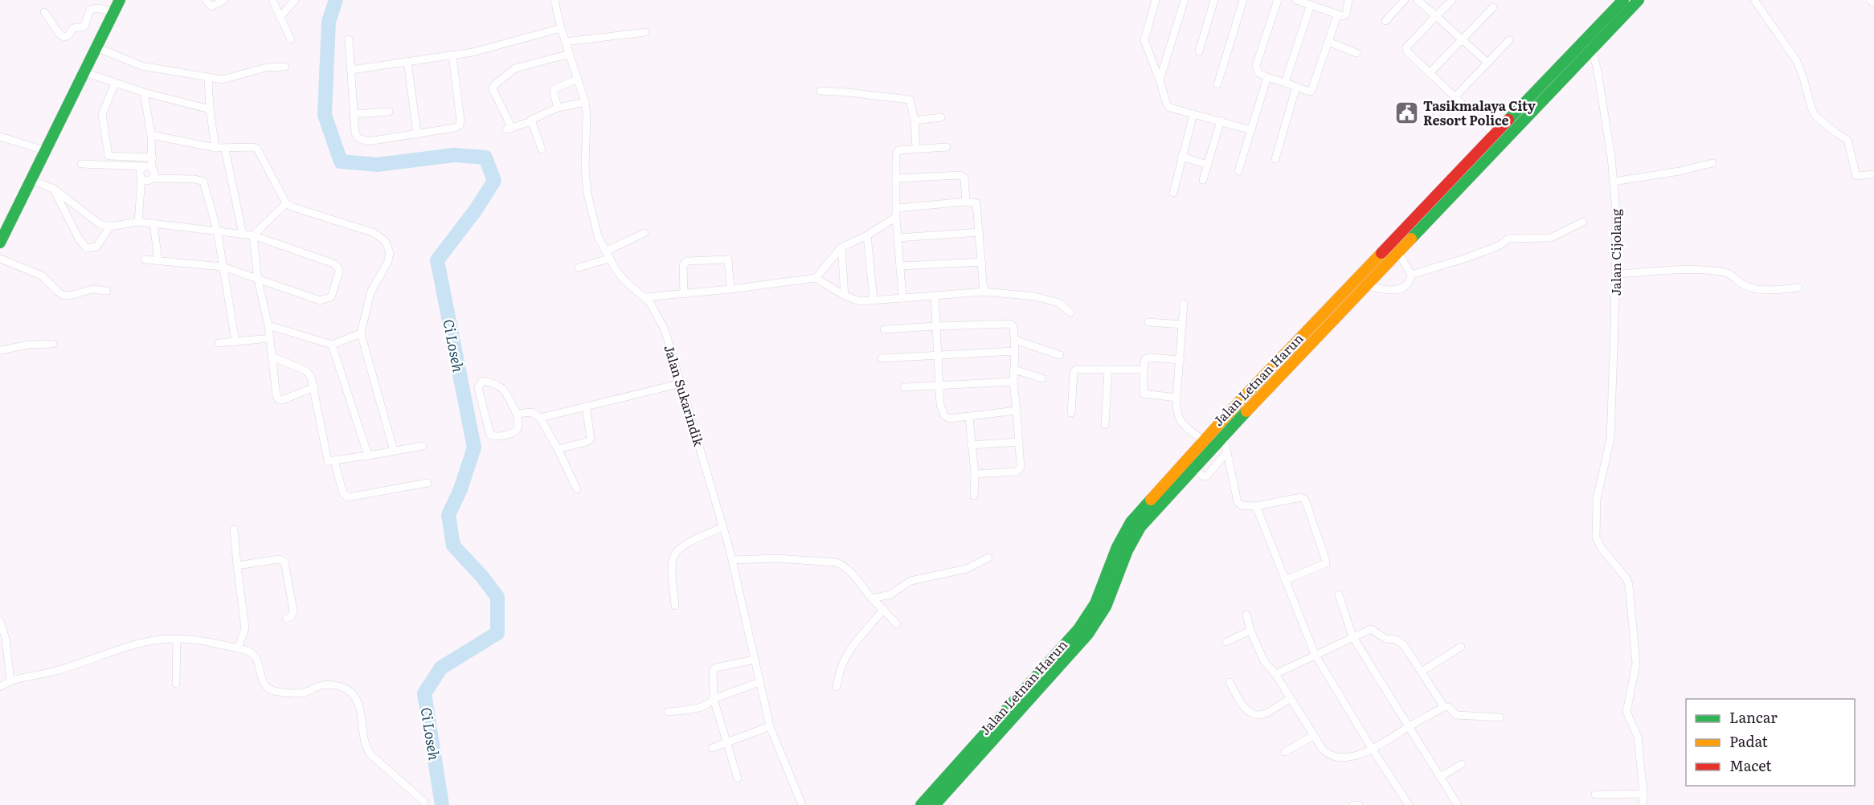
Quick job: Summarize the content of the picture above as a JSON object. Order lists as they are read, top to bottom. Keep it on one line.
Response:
{"streets":{"main road":["Jalan Letnan Harun"],"street":["Jalan Cijolang","Jalan Sukarindik"]},"crossings":[["Jalan Cijolang","Jalan Letnan Harun"]],"water":["Ci Loseh"],"places":{"public building":["Tasikmalaya City Resort Police"]},"legend":["Lancar","Padat","Macet"]}
